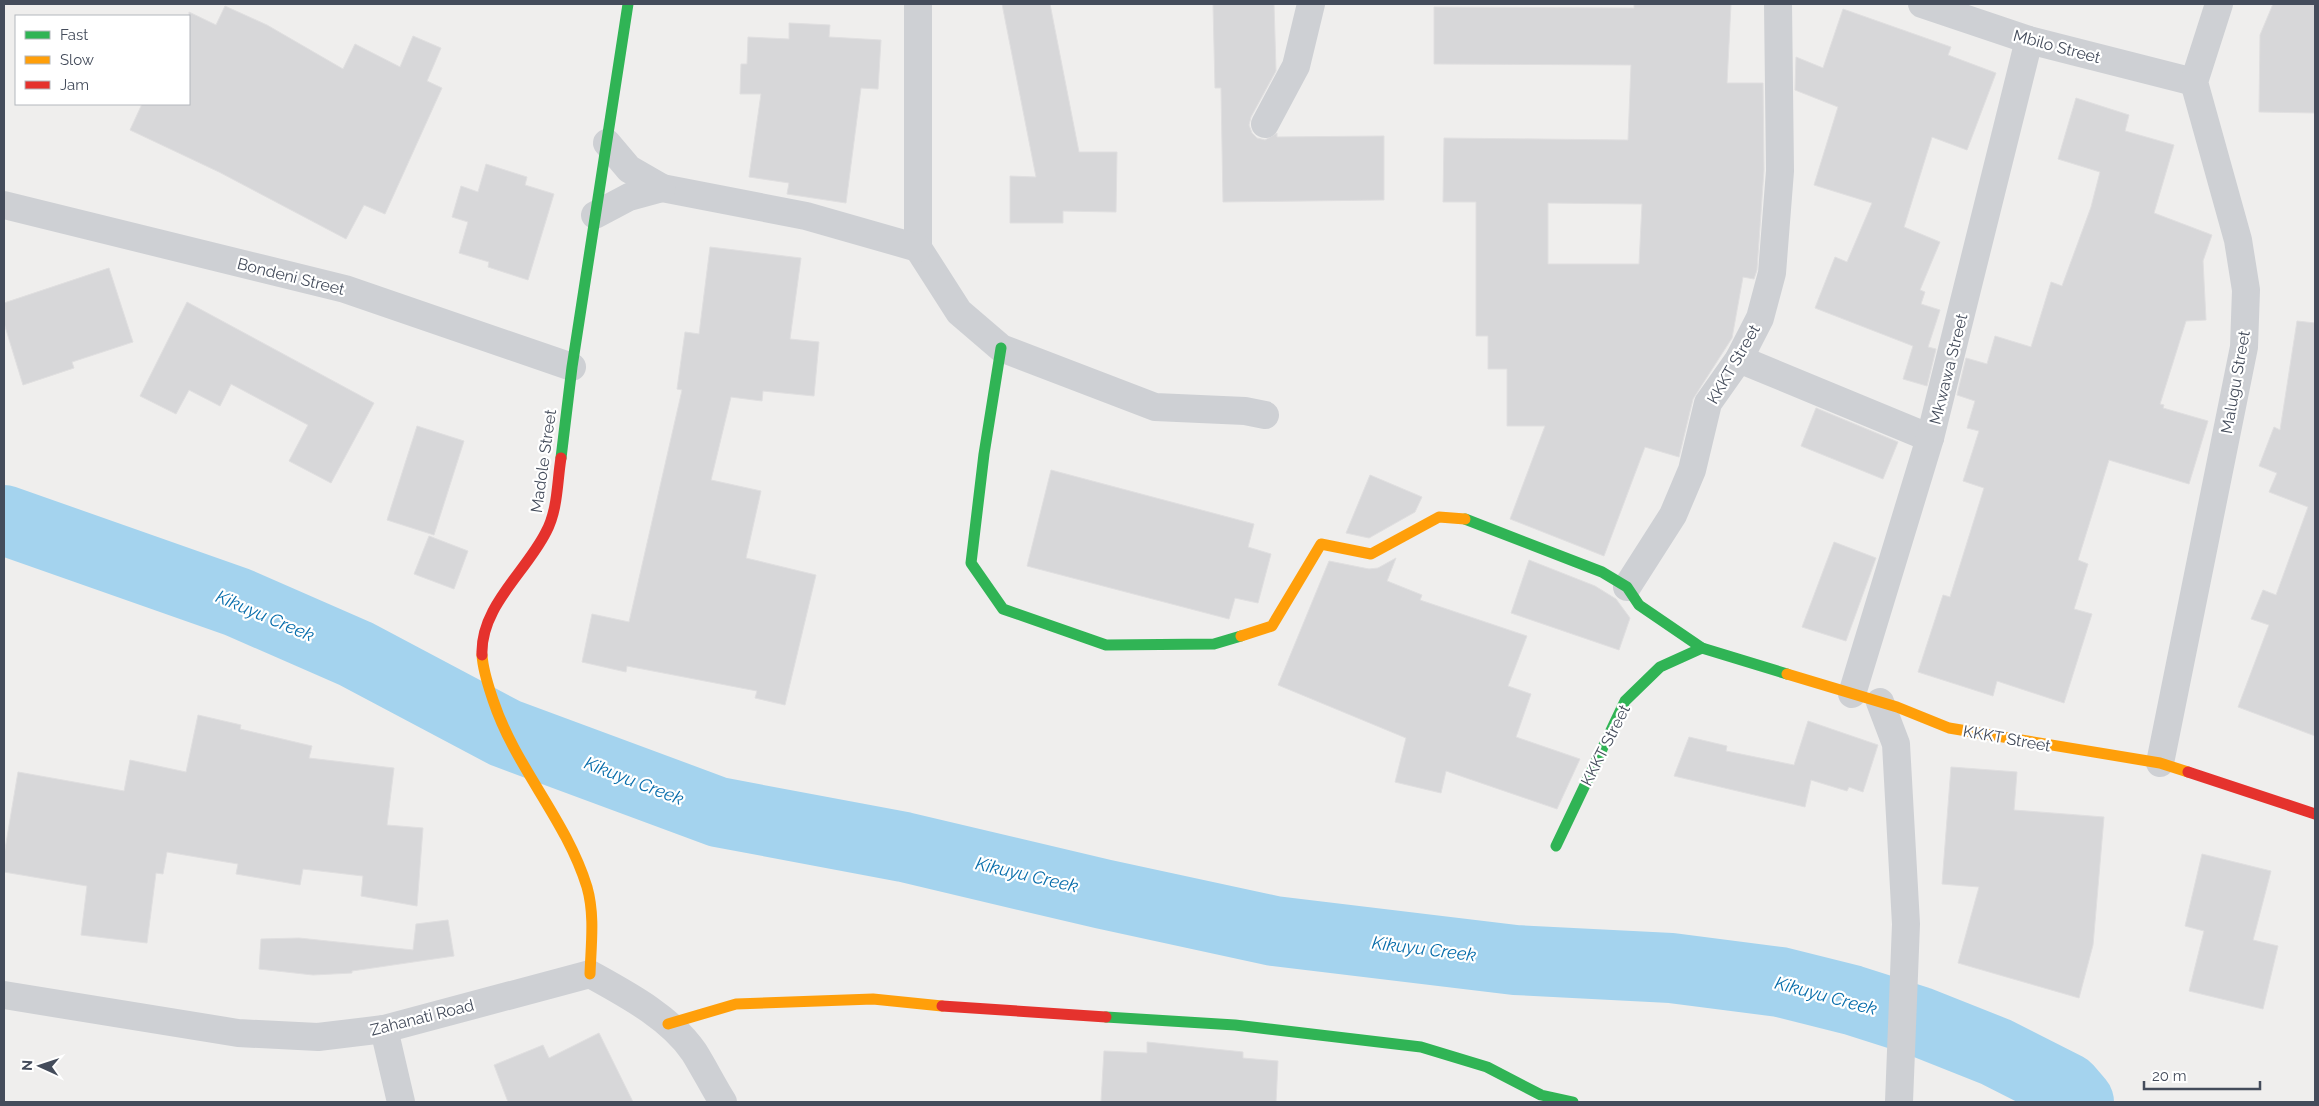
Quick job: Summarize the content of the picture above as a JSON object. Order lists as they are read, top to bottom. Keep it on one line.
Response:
{"streets":{"street":["Mbilo Street","Bondeni Street","KKKT Street","Mkwawa Street","Malugu Street","Madole Street","Zahanati Road"]},"crossings":[["Mbilo Street","Mkwawa Street"],["Mbilo Street","Malugu Street"],["Bondeni Street","Madole Street"],["KKKT Street","Mkwawa Street"],["KKKT Street","Malugu Street"],["Madole Street","Zahanati Road"]],"water":["Kikuyu Creek"],"legend":["Fast","Slow","Jam"],"scale_bar":"20 m","north":"left"}
